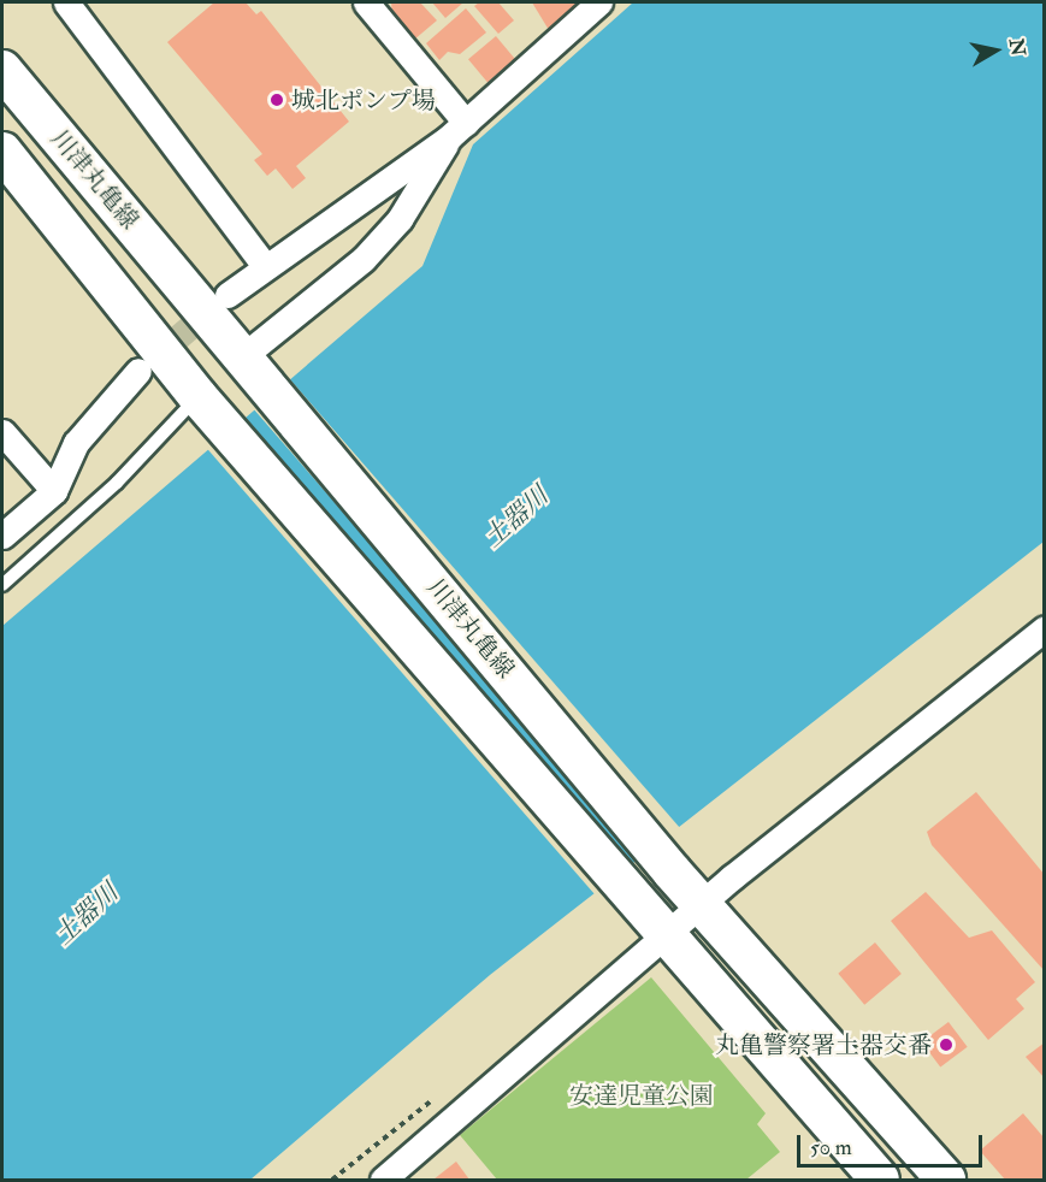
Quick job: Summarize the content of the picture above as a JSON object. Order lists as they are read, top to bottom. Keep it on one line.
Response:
{"streets":{"main road":["川津丸亀線"]},"water":["土器川"],"parks":["安達児童公園"],"places":["城北ポンプ場","丸亀警察署土器交番"],"scale_bar":"50 m","north":"right"}
